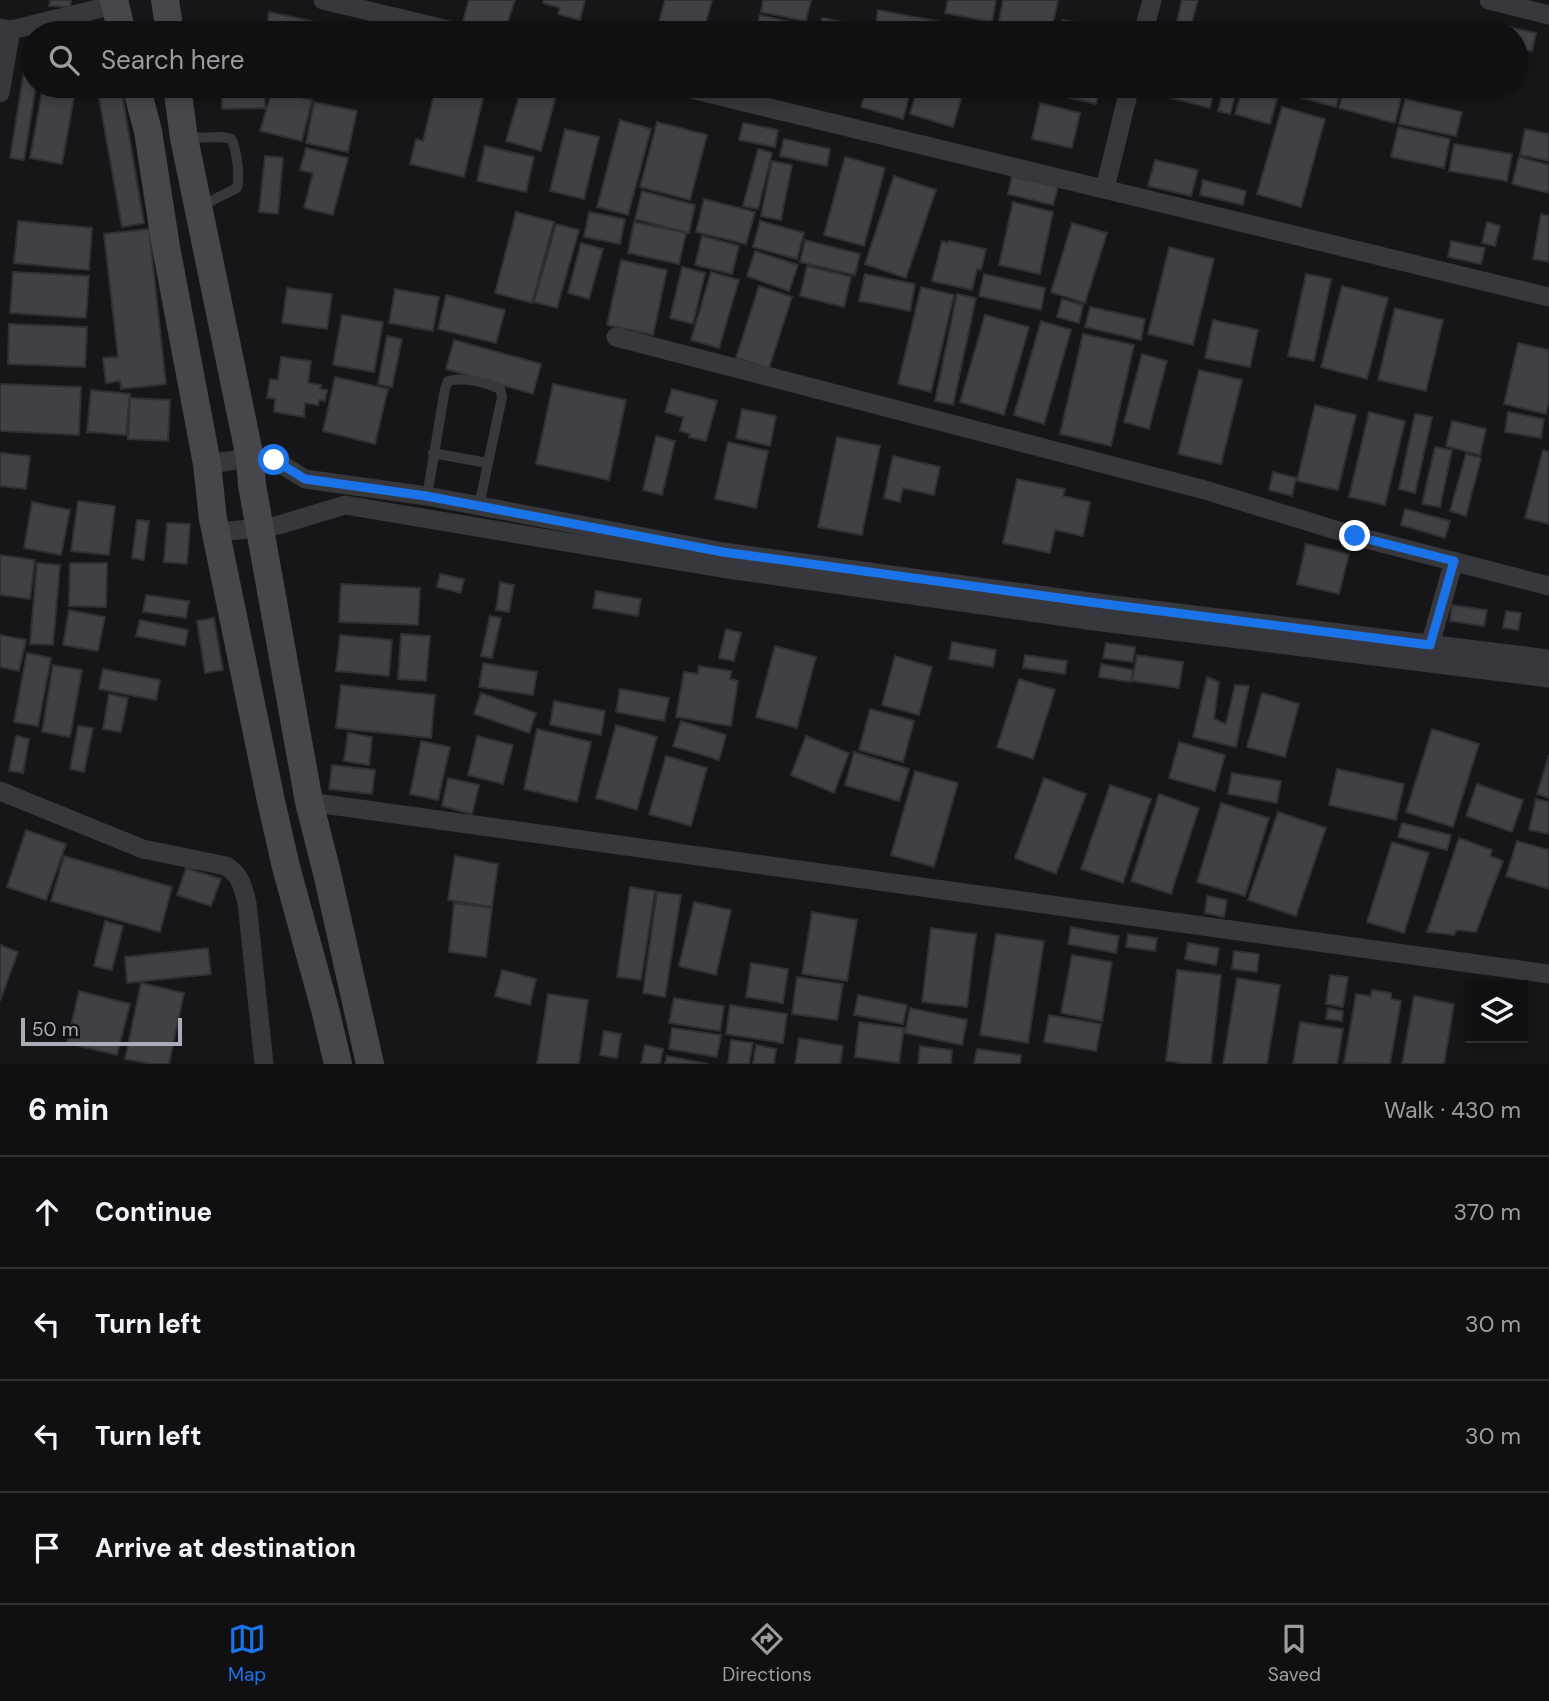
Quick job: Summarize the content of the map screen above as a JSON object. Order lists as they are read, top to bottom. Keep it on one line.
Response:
{"scale_bar":"50 m","page":{"search":"Search here","scale":"50 m","heading":["6 min","Walk · 430 m"],"list":[["Continue","370 m"],["Turn left","30 m"],["Turn left","30 m"],"Arrive at destination"],"nav":["Map","Directions","Saved"]}}
